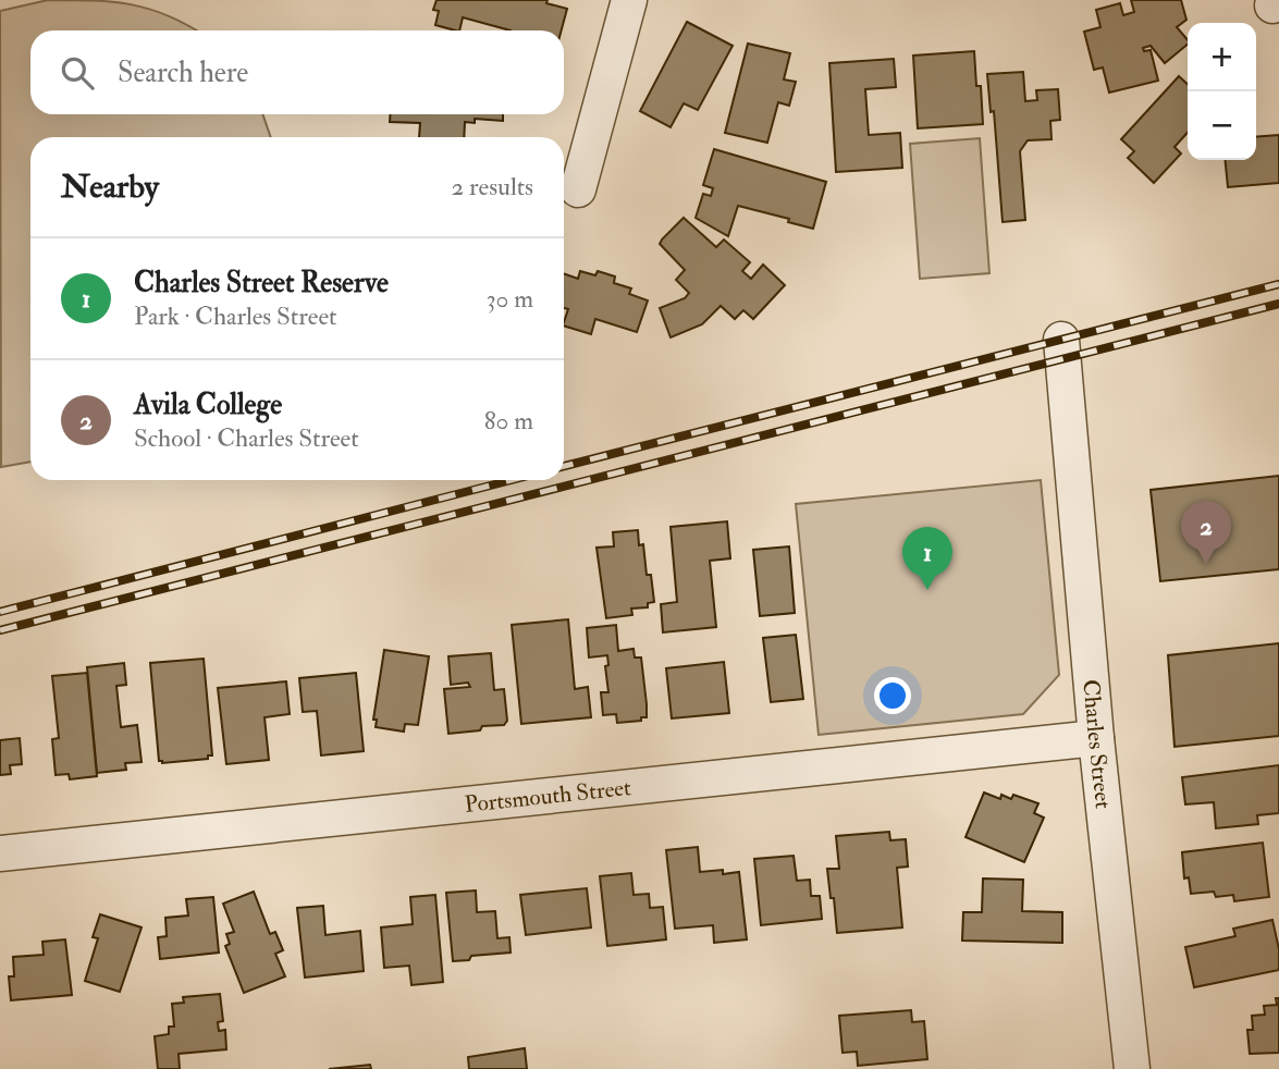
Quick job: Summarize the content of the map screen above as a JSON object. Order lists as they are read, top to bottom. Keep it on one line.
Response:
{"streets":{"street":["Charles Street","Portsmouth Street"]},"crossings":[["Charles Street","Portsmouth Street"]],"page":{"map_buttons":["+","−"],"search":"Search here","heading":["Nearby","2 results"],"list":[{"mark":"1","name":"Charles Street Reserve","note":"Park · Charles Street","value":"30 m"},{"mark":"2","name":"Avila College","note":"School · Charles Street","value":"80 m"}],"pins":["2","1"]}}
